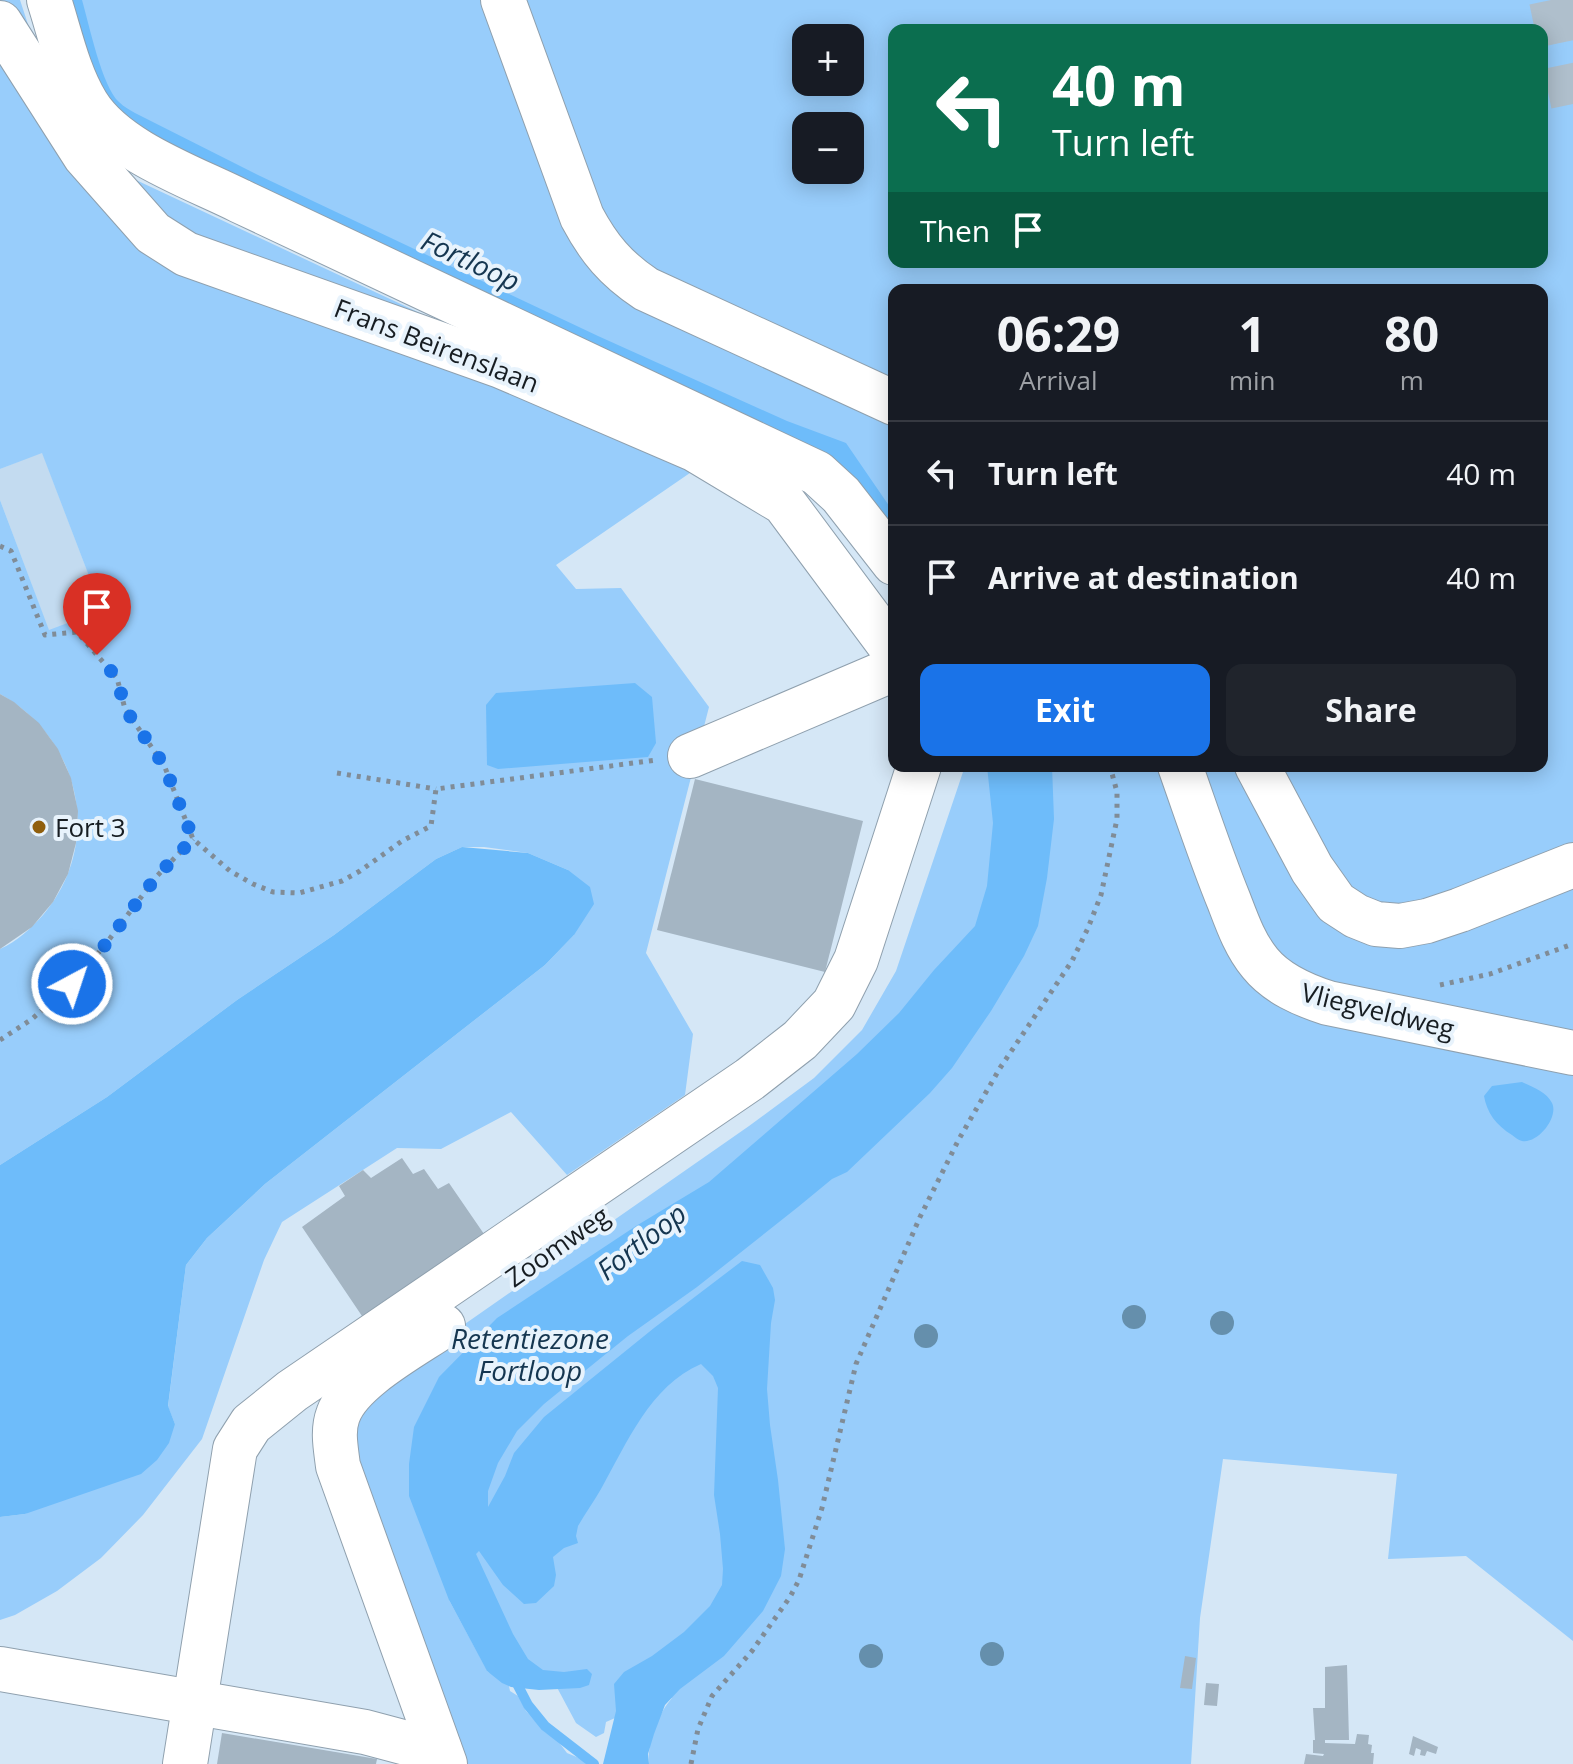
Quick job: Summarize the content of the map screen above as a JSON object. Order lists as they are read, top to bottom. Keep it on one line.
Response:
{"streets":{"street":["Frans Beirenslaan","Vliegveldweg","Zoomweg"]},"water":["Fortloop","Retentiezone Fortloop"],"places":["Fort 3"],"page":{"map_buttons":["+","−"],"turn":["40 m","Turn left"],"then":"Then","eta":["06:29","Arrival","1","min","80","m"],"list":[{"name":"Turn left","value":"40 m"},{"name":"Arrive at destination","value":"40 m"}],"buttons":["Exit","Share"]}}
